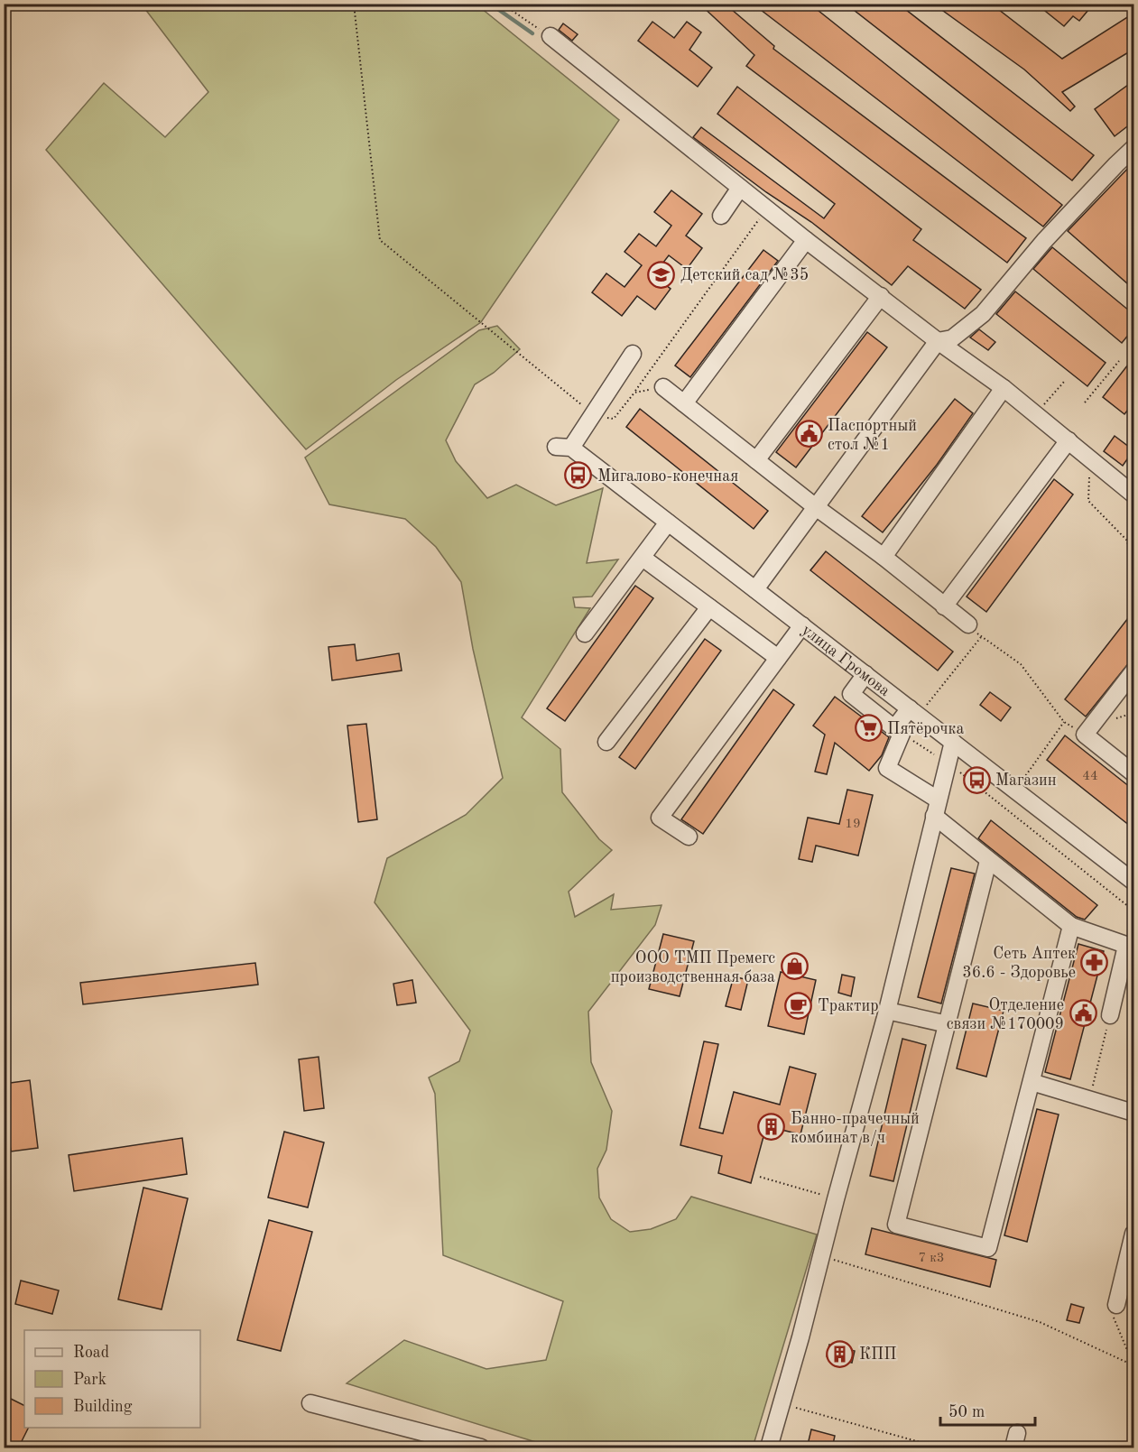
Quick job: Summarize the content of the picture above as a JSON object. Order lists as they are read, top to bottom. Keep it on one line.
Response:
{"streets":{"street":["улица Громова"]},"places":{"school or university":["Детский сад №35"],"public building":["Паспортный стол №1","Отделение связи №170009"],"bus stop":["Мигалово-конечная","Магазин"],"supermarket":["Пятёрочка"],"pharmacy":["Сеть Аптек 36.6 - Здоровье"],"shop":["ООО ТМП Премегс производственная база"],"cafe":["Трактир"],"building":["Банно-прачечный комбинат в/ч","КПП"]},"house_numbers":["44","19","7 к3"],"legend":["Road","Park","Building"],"scale_bar":"50 m"}
